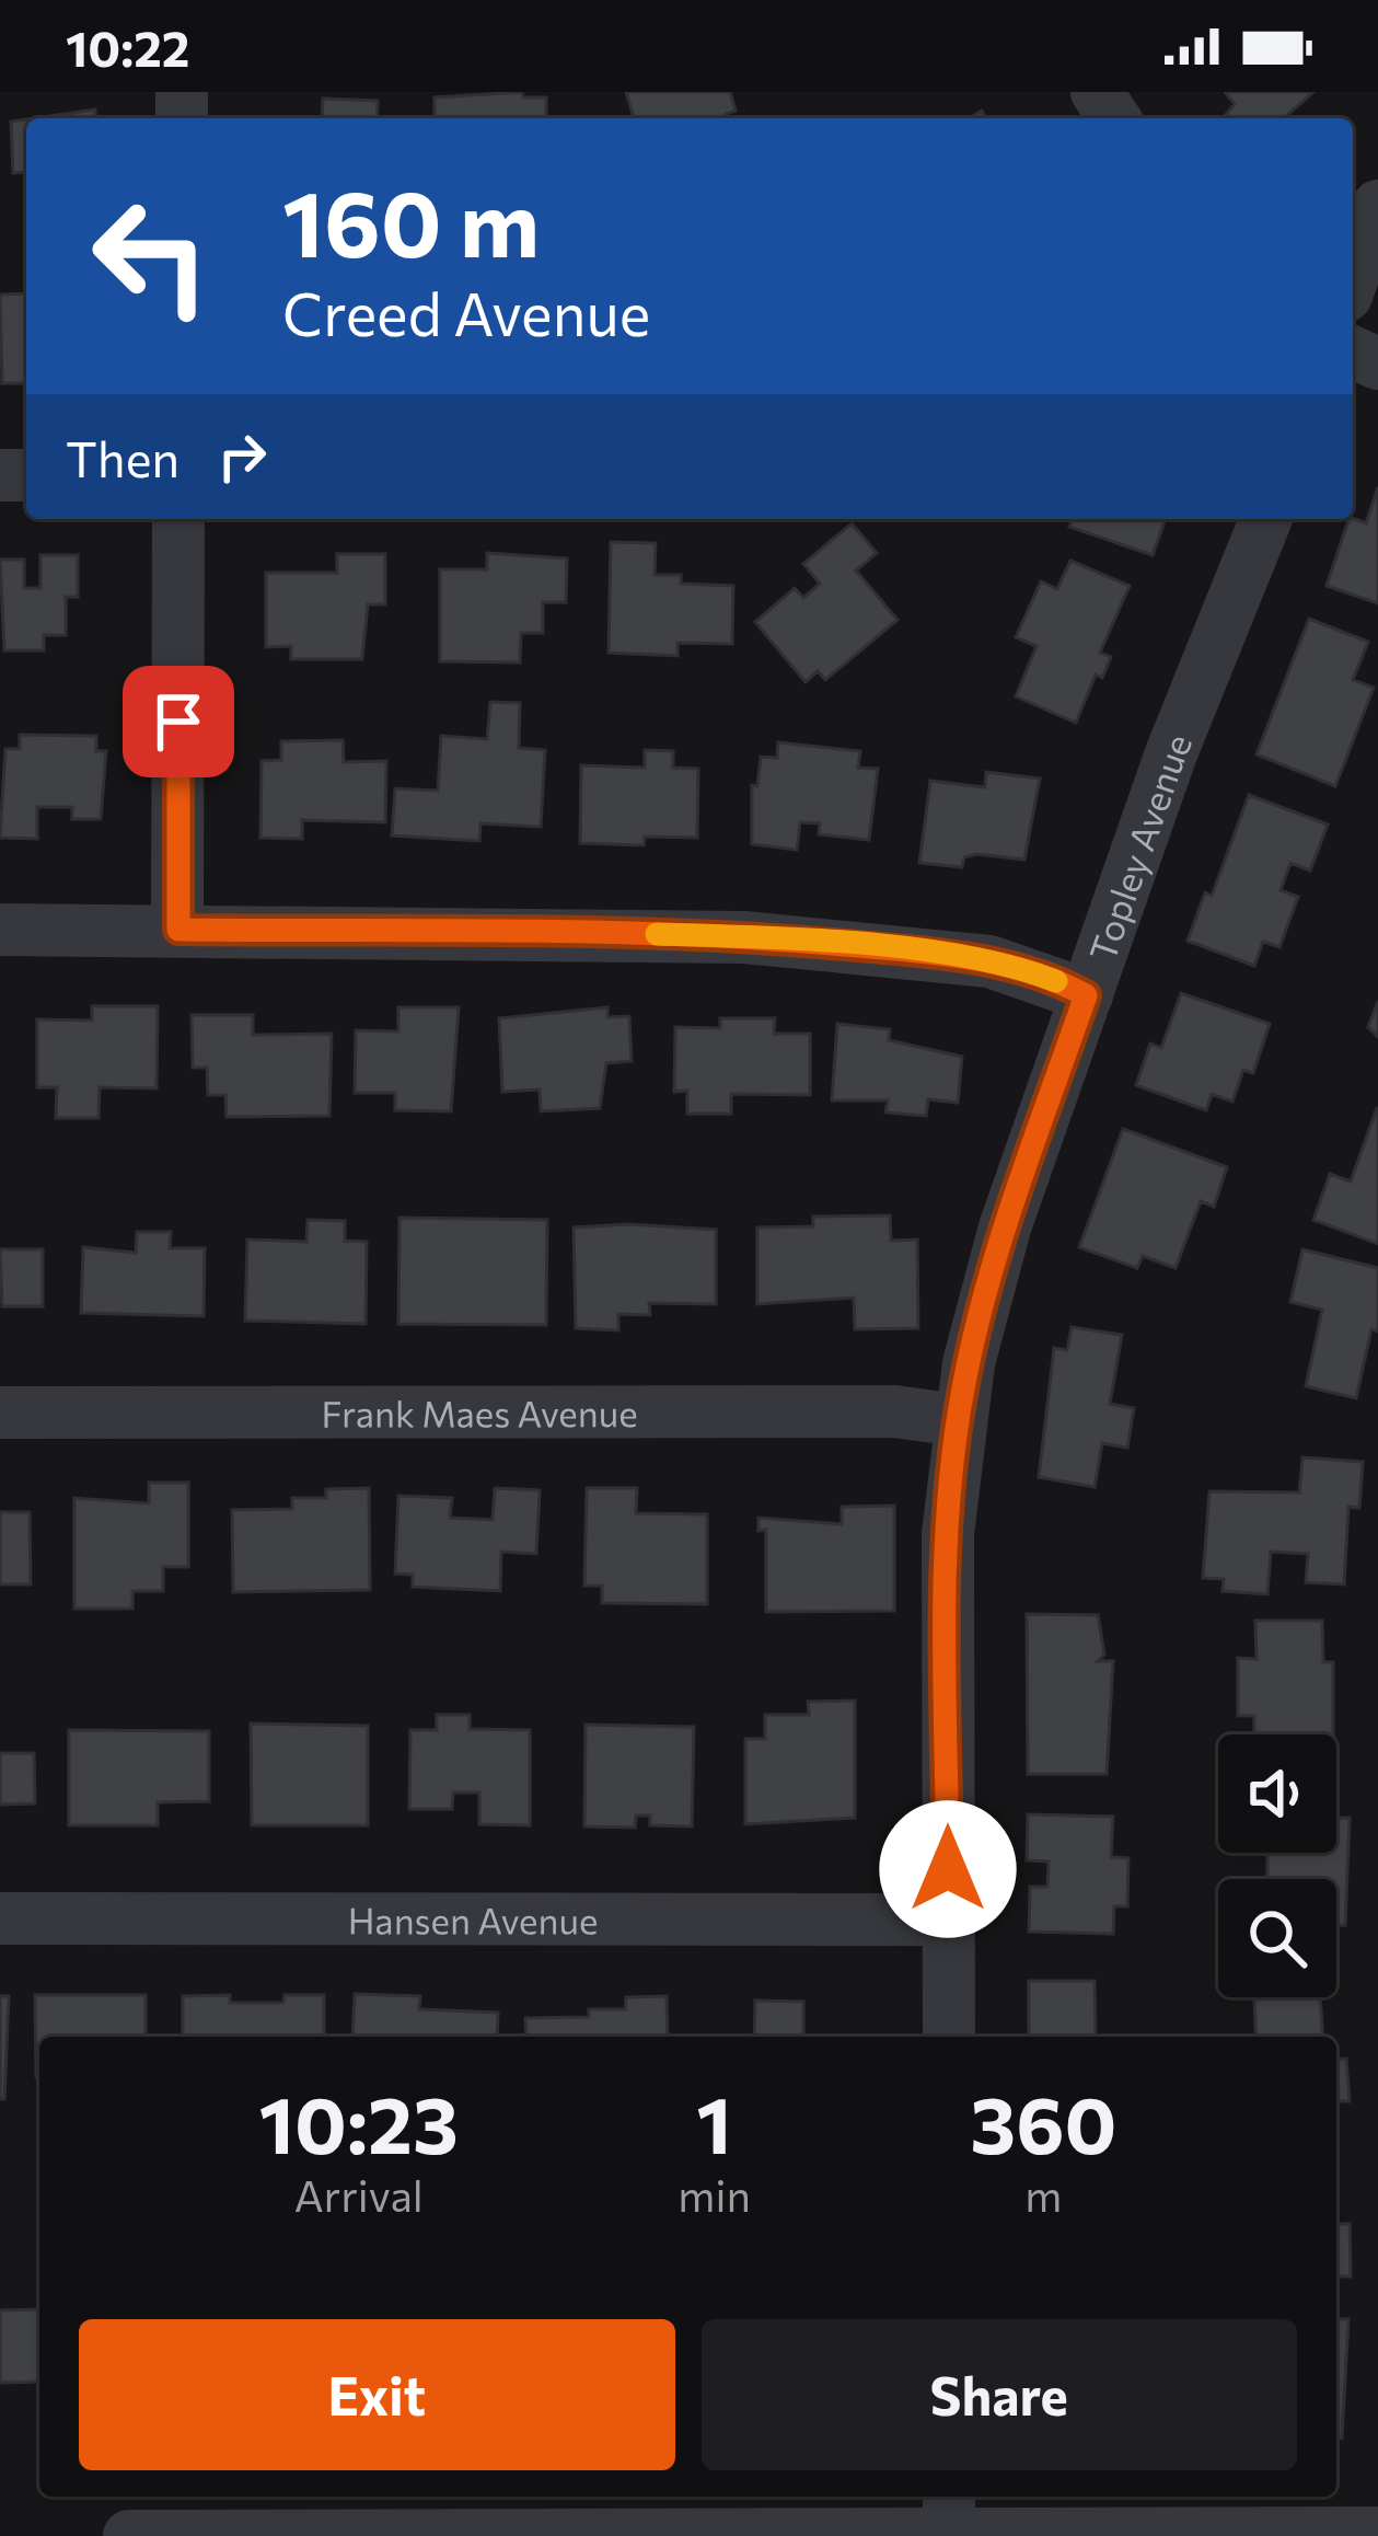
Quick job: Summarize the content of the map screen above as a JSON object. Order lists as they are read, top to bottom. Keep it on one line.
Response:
{"streets":{"street":["Topley Avenue","Frank Maes Avenue","Hansen Avenue"]},"crossings":[["Topley Avenue","Frank Maes Avenue"],["Topley Avenue","Hansen Avenue"]],"page":{"status":"10:22","turn":["160 m","Creed Avenue"],"then":"Then","eta":["10:23","Arrival","1","min","360","m"],"buttons":["Exit","Share"]}}
